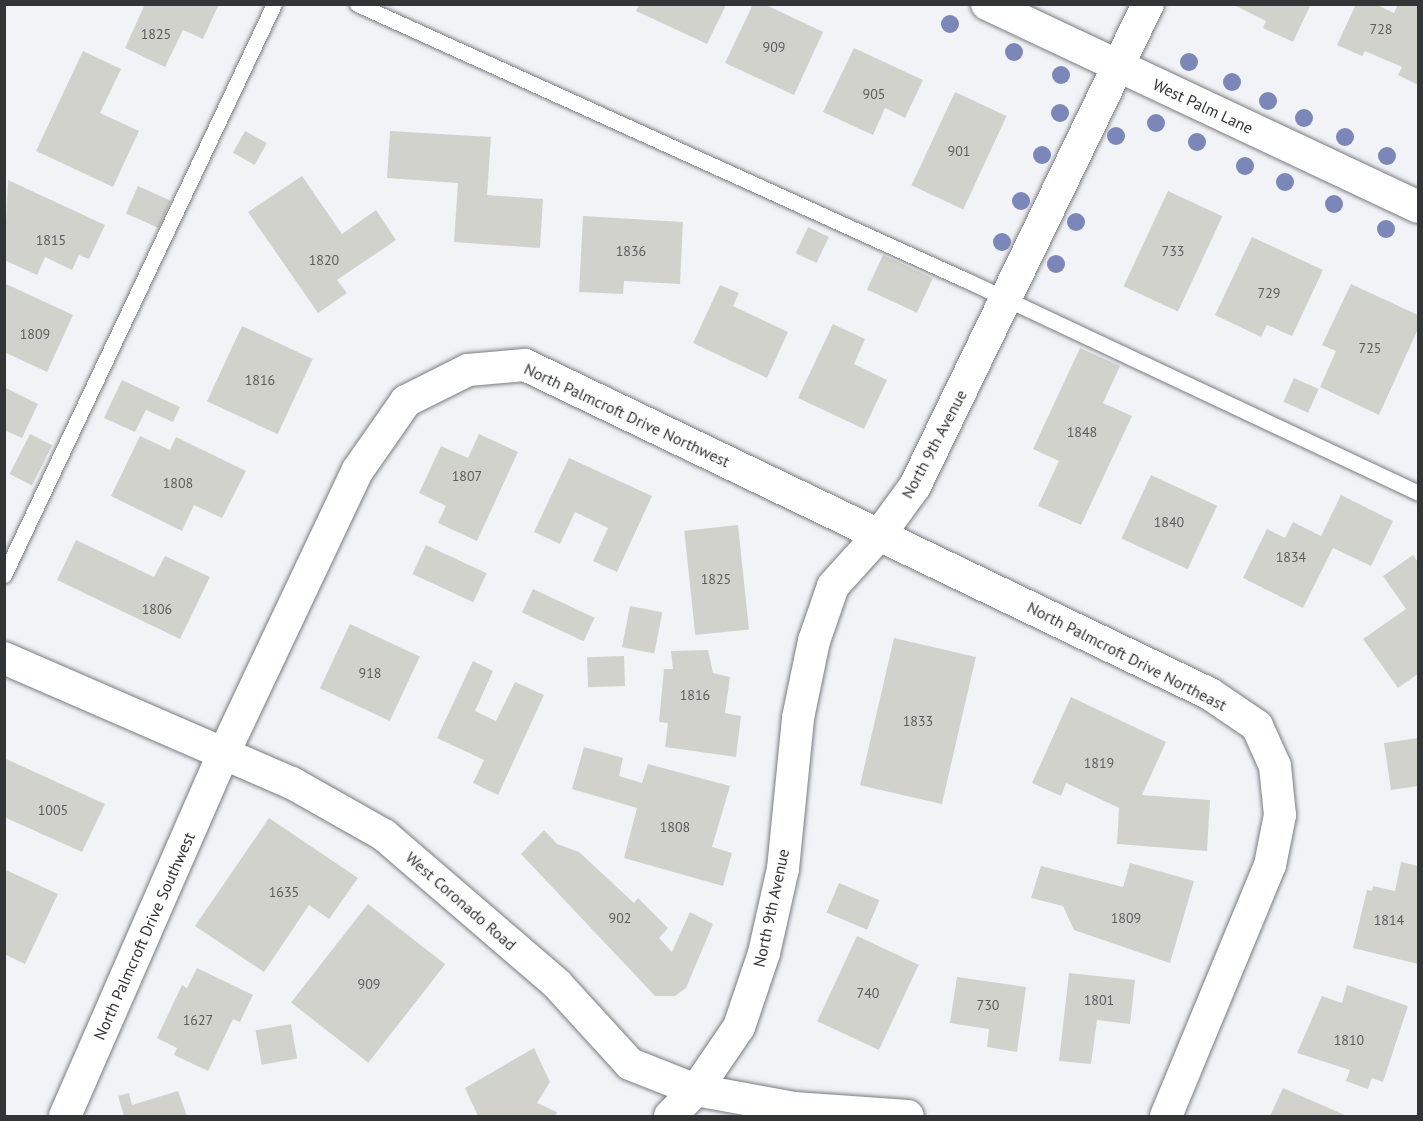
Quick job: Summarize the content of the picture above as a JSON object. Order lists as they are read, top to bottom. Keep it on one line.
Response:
{"streets":{"street":["West Palm Lane","North Palmcroft Drive Northwest","North 9th Avenue","North Palmcroft Drive Northeast","West Coronado Road","North Palmcroft Drive Southwest"]},"crossings":[["West Palm Lane","North 9th Avenue"],["North Palmcroft Drive Northwest","North 9th Avenue"],["North Palmcroft Drive Northwest","North Palmcroft Drive Northeast"],["North Palmcroft Drive Northwest","West Coronado Road"],["North Palmcroft Drive Northwest","North Palmcroft Drive Southwest"],["North 9th Avenue","North Palmcroft Drive Northeast"],["North 9th Avenue","West Coronado Road"],["West Coronado Road","North Palmcroft Drive Southwest"]],"house_numbers":["728","1825","909","905","901","1815","1836","733","1820","729","1809","725","1816","1848","1807","1808","1840","1834","1825","1806","918","1816","1833","1819","1005","1808","1635","902","1809","1814","909","740","1801","730","1627","1810"]}
